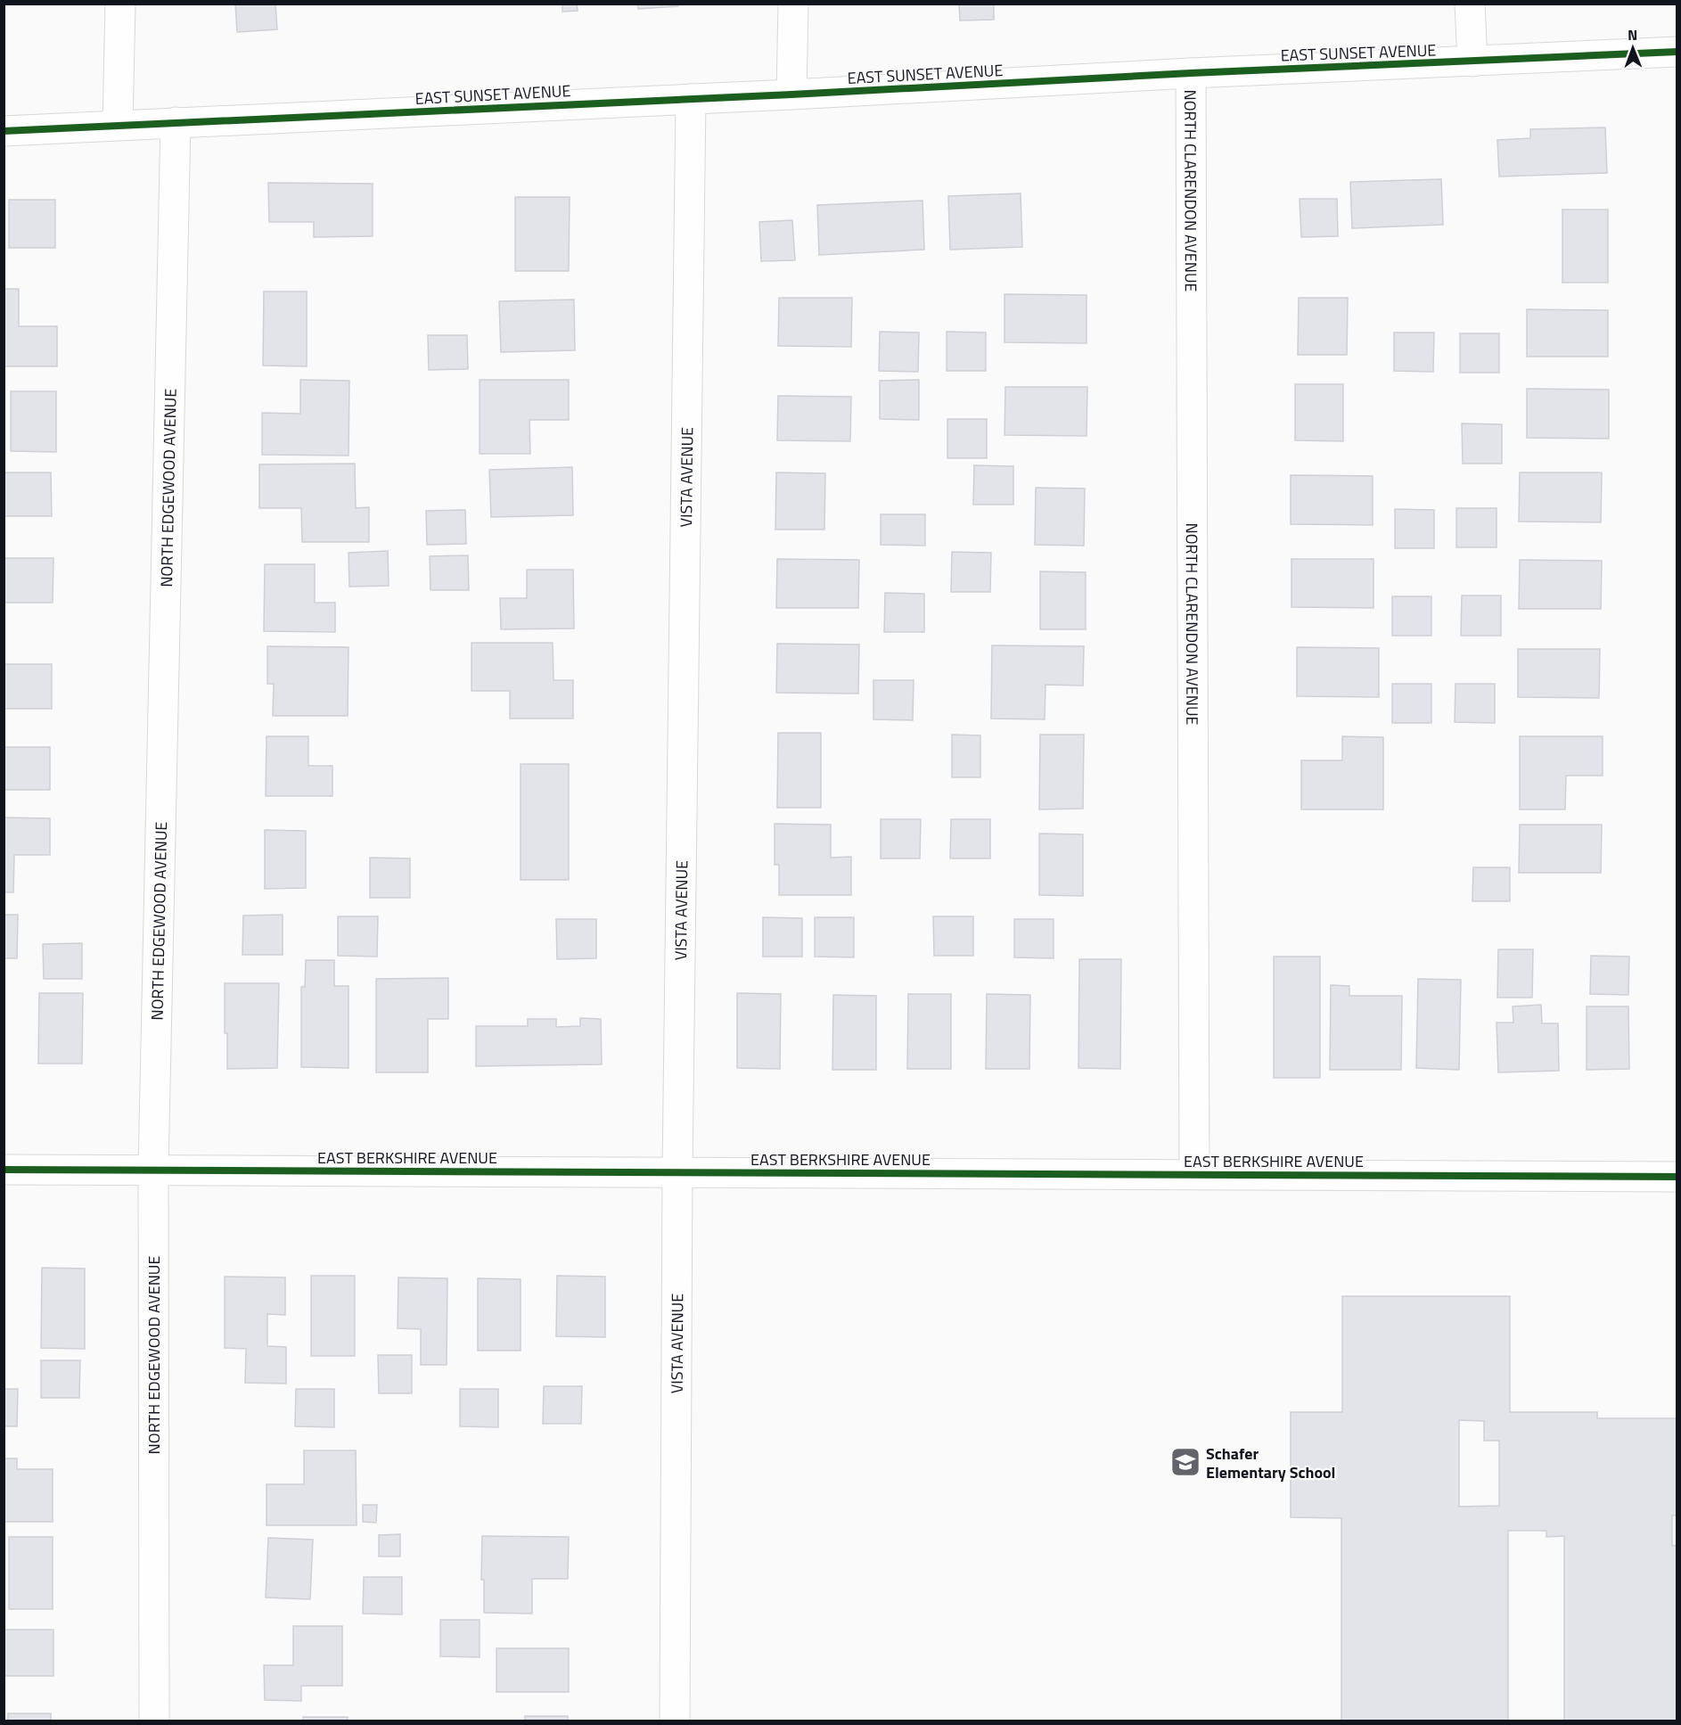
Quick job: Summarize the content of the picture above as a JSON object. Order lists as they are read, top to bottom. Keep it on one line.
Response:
{"streets":{"street":["EAST SUNSET AVENUE","NORTH CLARENDON AVENUE","VISTA AVENUE","NORTH EDGEWOOD AVENUE","EAST BERKSHIRE AVENUE"]},"crossings":[["EAST SUNSET AVENUE","NORTH CLARENDON AVENUE"],["EAST SUNSET AVENUE","VISTA AVENUE"],["EAST SUNSET AVENUE","NORTH EDGEWOOD AVENUE"],["NORTH CLARENDON AVENUE","EAST BERKSHIRE AVENUE"],["VISTA AVENUE","EAST BERKSHIRE AVENUE"],["NORTH EDGEWOOD AVENUE","EAST BERKSHIRE AVENUE"]],"places":{"school or university":["Schafer Elementary School"]},"north":"top"}
